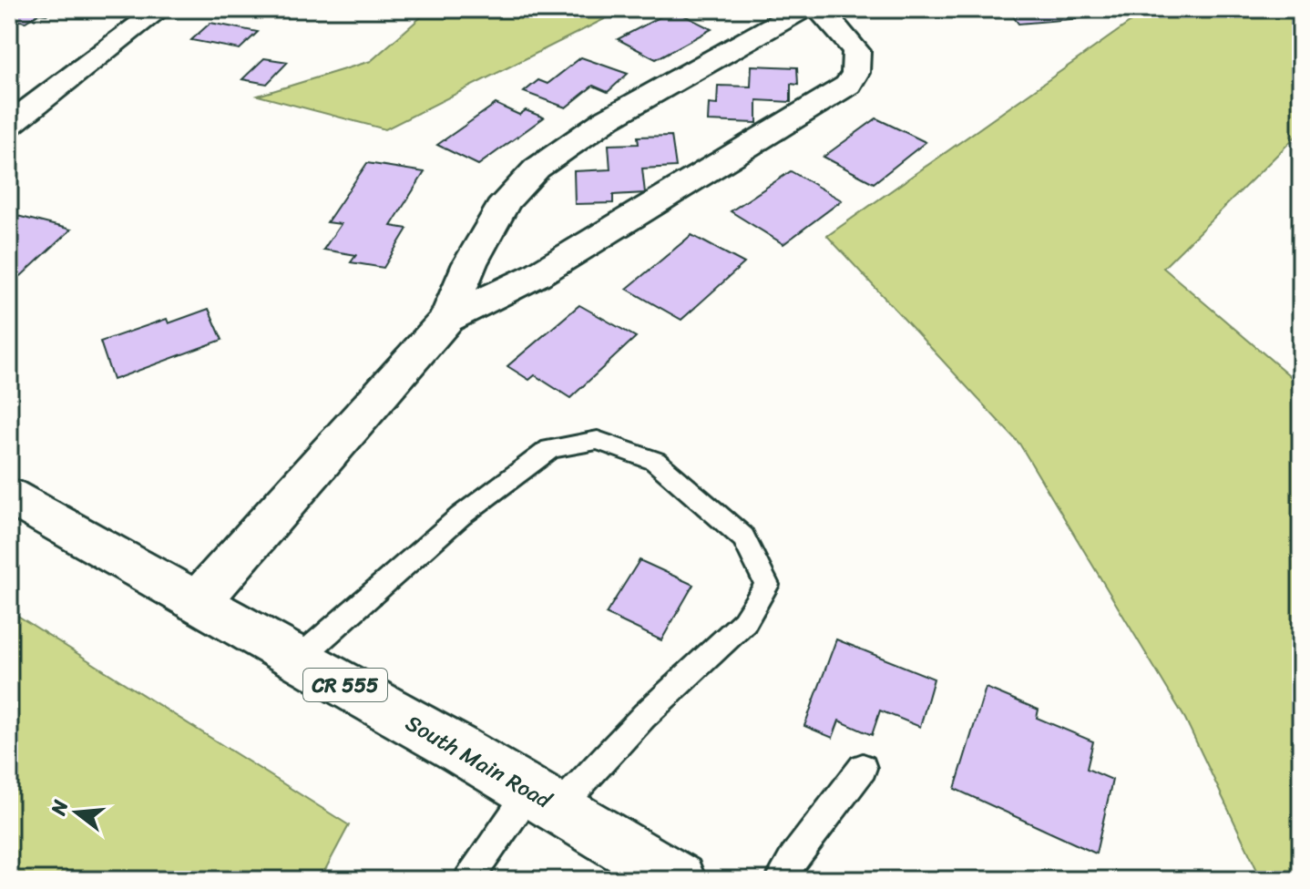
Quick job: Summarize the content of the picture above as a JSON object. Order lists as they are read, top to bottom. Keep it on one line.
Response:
{"streets":{"street":["CR 555","South Main Road"]},"north":"left"}
